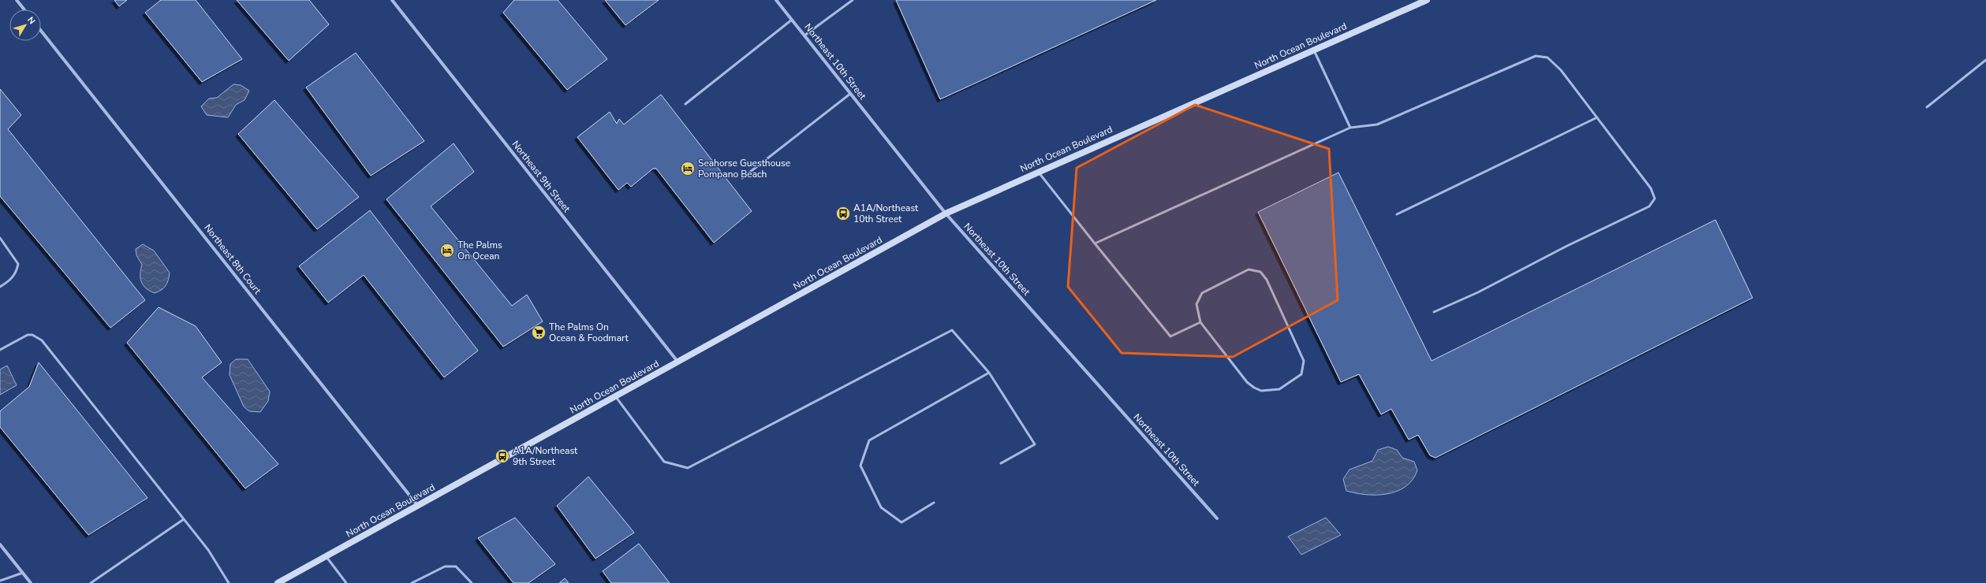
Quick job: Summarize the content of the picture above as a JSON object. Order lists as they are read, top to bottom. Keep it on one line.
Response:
{"streets":{"main road":["North Ocean Boulevard"],"street":["Northeast 10th Street","Northeast 9th Street","Northeast 8th Court"]},"crossings":[["North Ocean Boulevard","Northeast 10th Street"],["North Ocean Boulevard","Northeast 9th Street"],["North Ocean Boulevard","Northeast 8th Court"]],"places":{"hotel":["Seahorse Guesthouse Pompano Beach","The Palms On Ocean"],"bus stop":["A1A/Northeast 10th Street","A1A/Northeast 9th Street"],"supermarket":["The Palms On Ocean & Foodmart"]},"north":"top right"}
